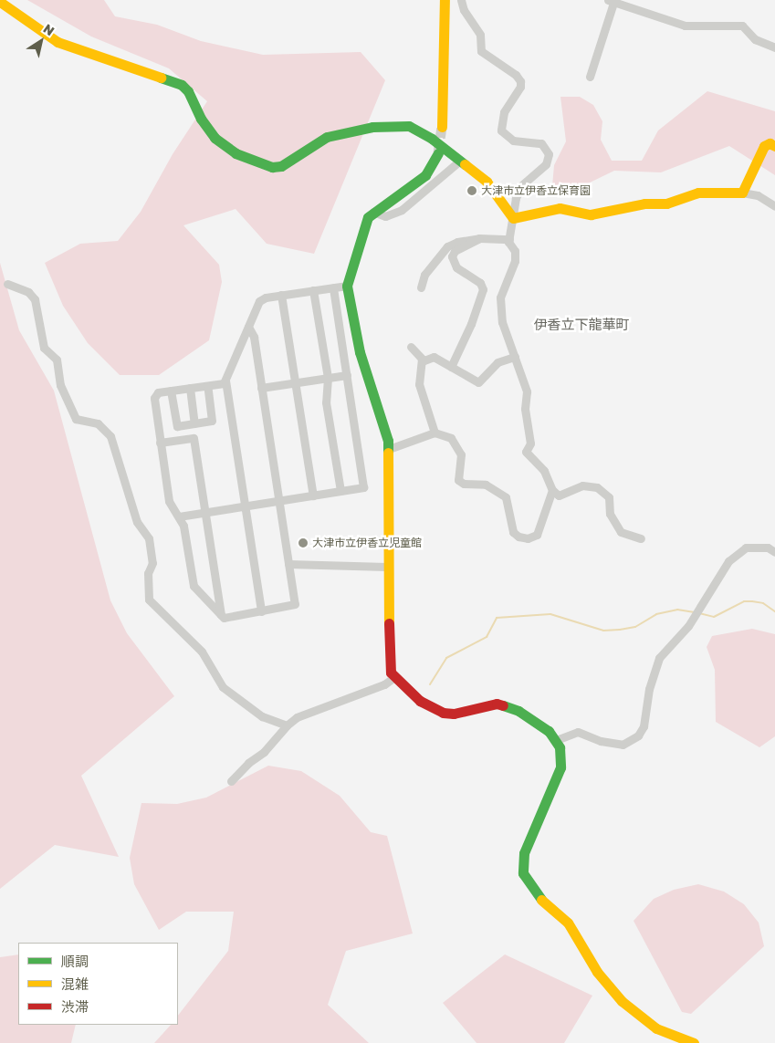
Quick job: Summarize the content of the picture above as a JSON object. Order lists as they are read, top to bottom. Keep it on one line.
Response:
{"districts":["伊香立下龍華町"],"places":["大津市立伊香立保育園","大津市立伊香立児童館"],"legend":["順調","混雑","渋滞"],"north":"top right"}
